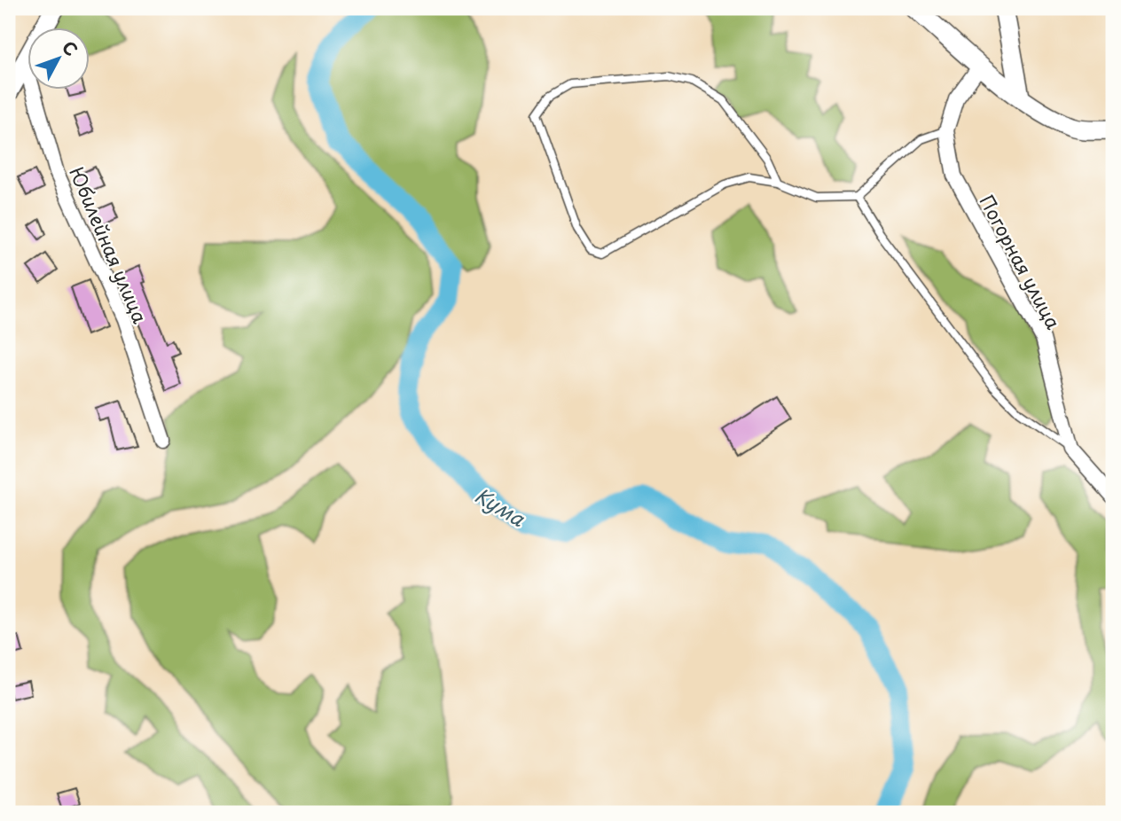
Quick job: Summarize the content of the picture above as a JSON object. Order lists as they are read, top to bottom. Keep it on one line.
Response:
{"streets":{"street":["Юбилейная улица","Погорная улица"]},"water":["Кума"],"north":"top right"}
